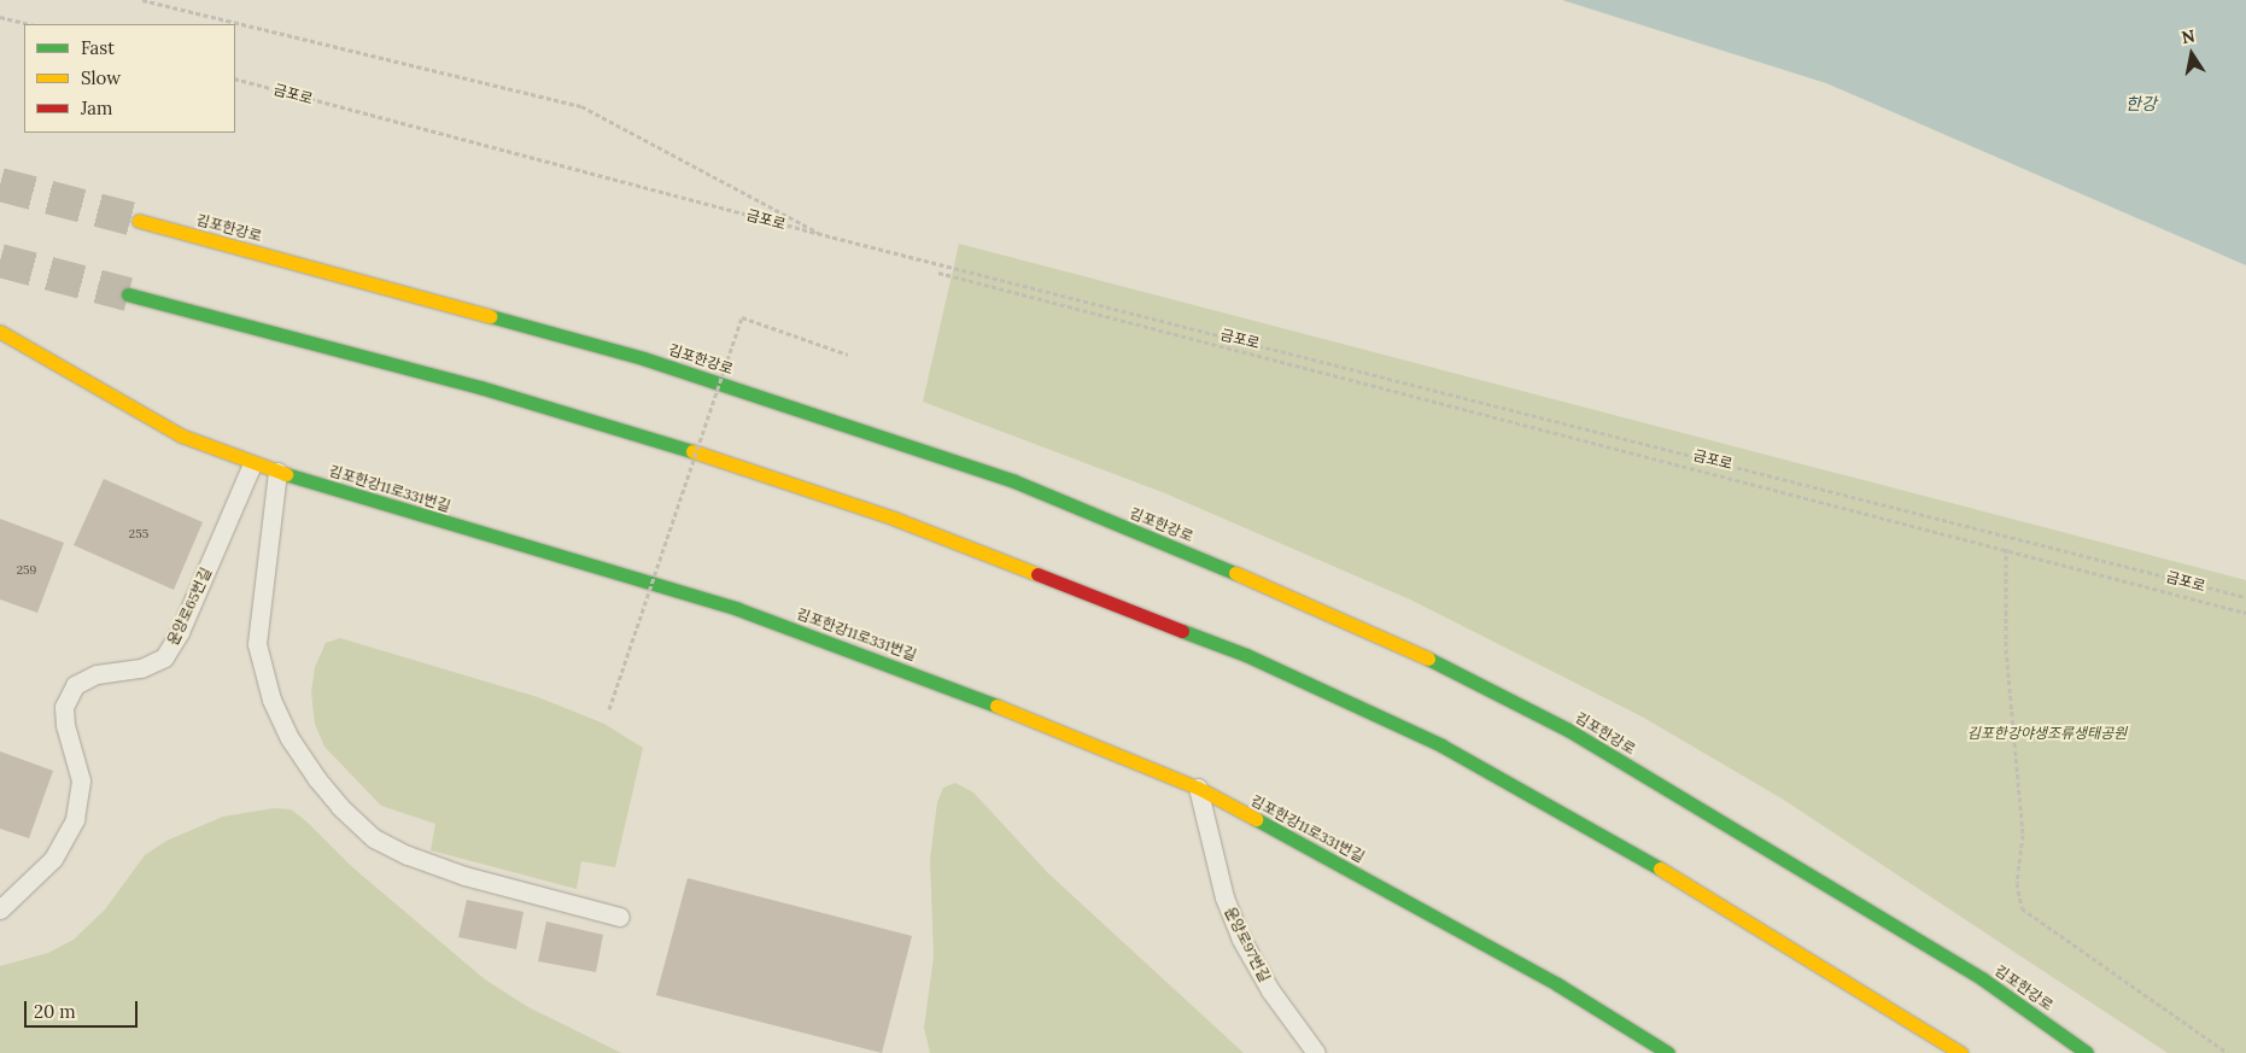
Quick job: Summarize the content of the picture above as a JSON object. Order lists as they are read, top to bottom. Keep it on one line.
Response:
{"streets":{"main road":["김포한강로","김포한강11로331번길"],"lane":["운양로65번길","운양로97번길"],"path":["금포로"]},"crossings":[["김포한강11로331번길","운양로65번길"],["김포한강11로331번길","운양로97번길"]],"water":["한강"],"parks":["김포한강야생조류생태공원"],"house_numbers":["255","259"],"legend":["Fast","Slow","Jam"],"scale_bar":"20 m","north":"top"}
